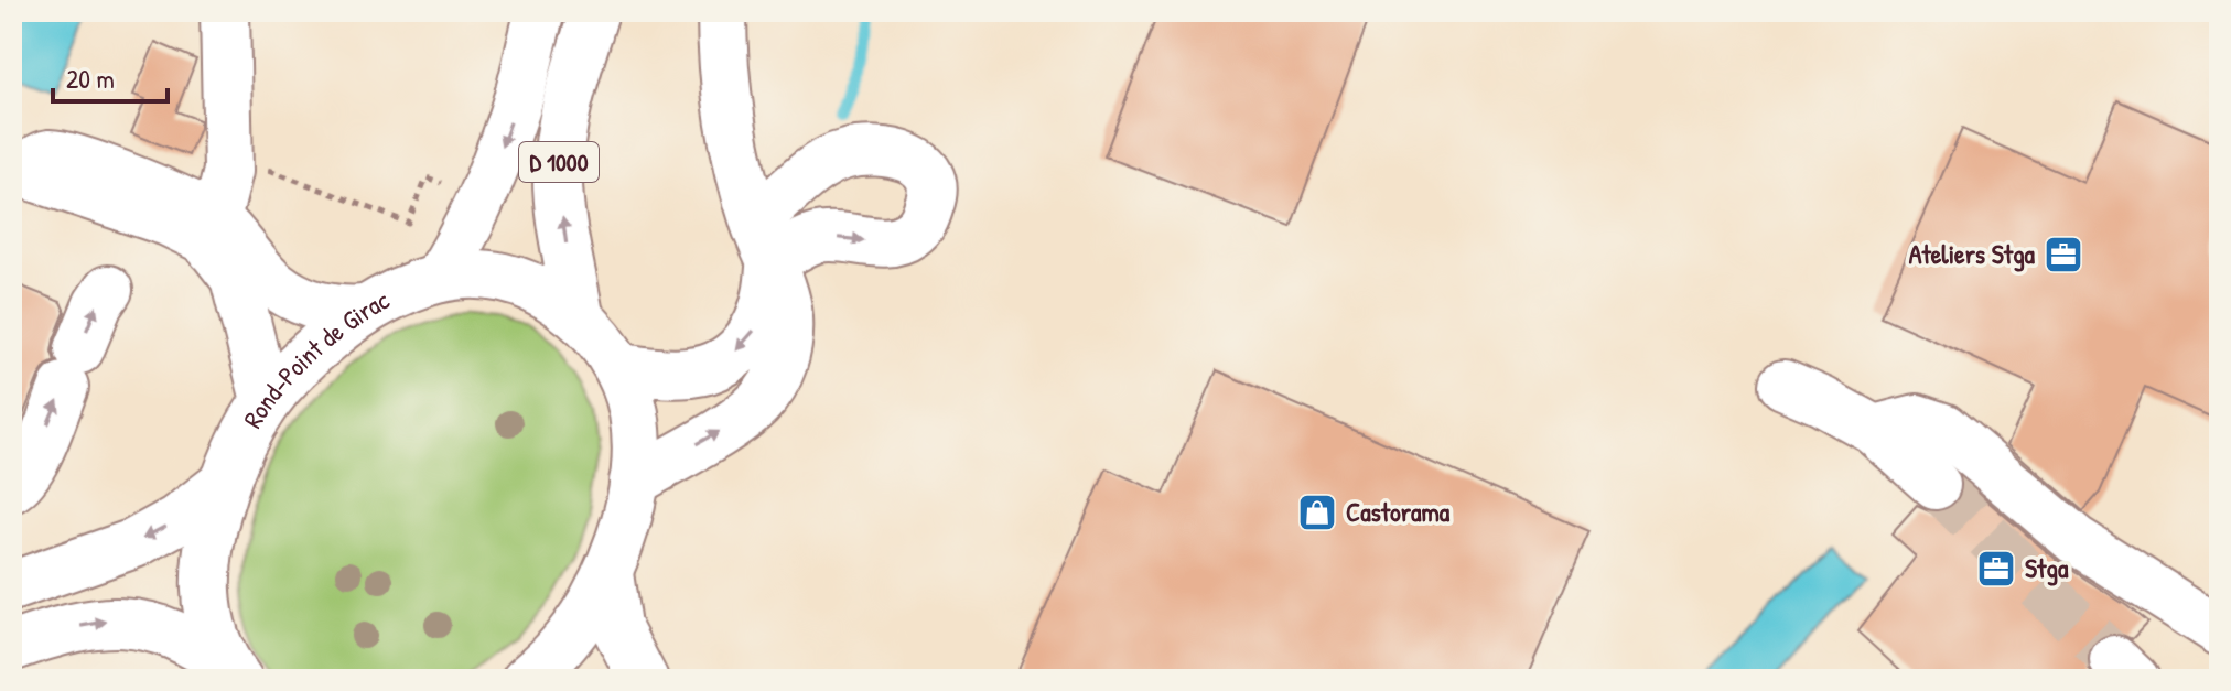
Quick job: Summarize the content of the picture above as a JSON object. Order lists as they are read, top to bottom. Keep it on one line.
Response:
{"streets":{"main road":["D 1000","Rond-Point de Girac"]},"crossings":[["D 1000","Rond-Point de Girac"]],"places":{"office":["Ateliers Stga","Stga"],"shop":["Castorama"]},"scale_bar":"20 m"}
